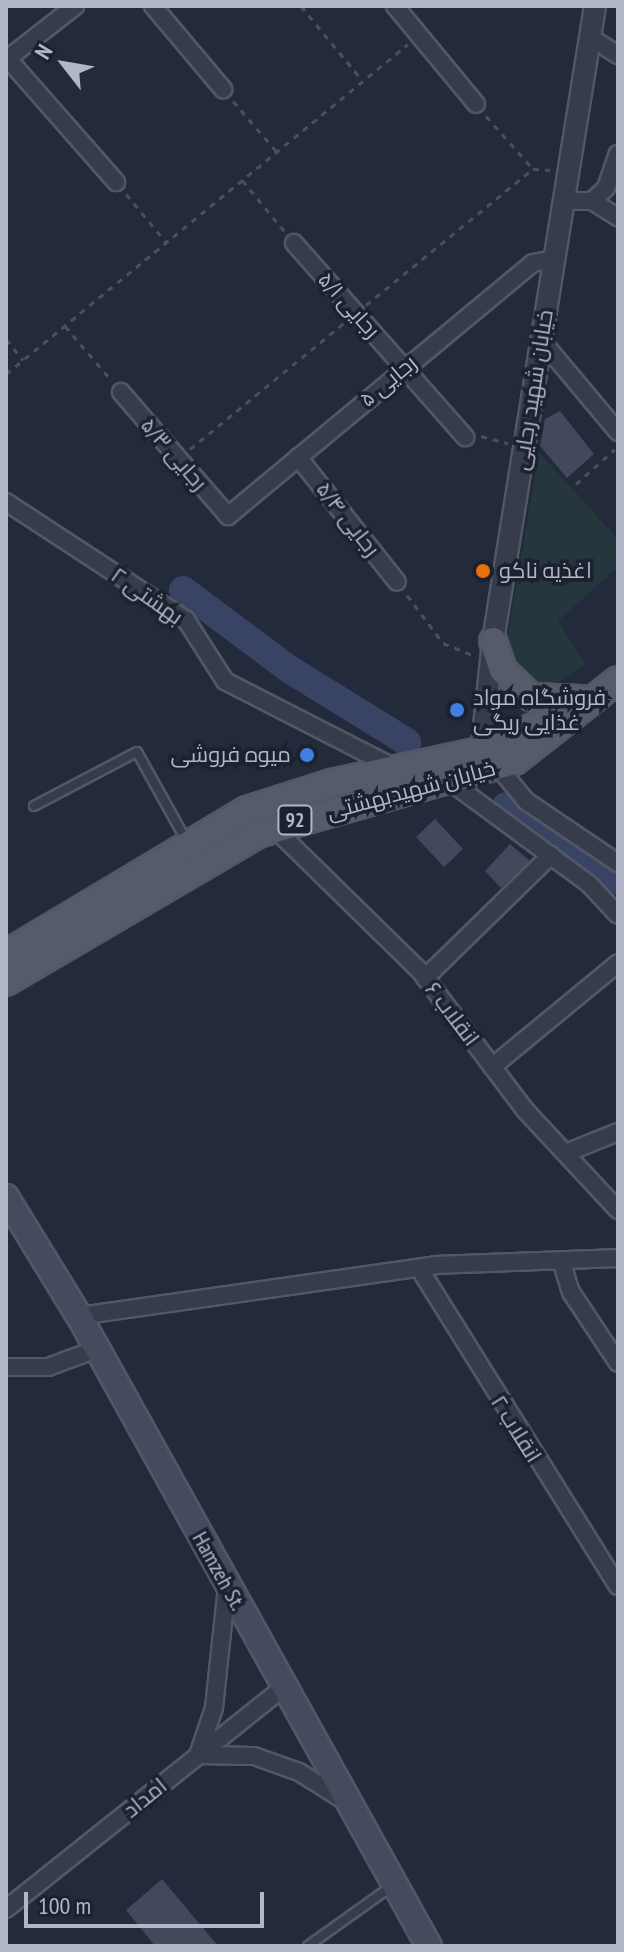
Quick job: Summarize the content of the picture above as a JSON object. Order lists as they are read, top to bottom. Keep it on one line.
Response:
{"streets":{"main road":["خیابان شهیدبهشتی","92","Hamzeh St."],"street":["رجایی ۵/۱","رجایی ۵","خیابان شهید رجایی","رجایی ۵/۳","رجایی ۵/۴","بهشتی ۲","انقلاب ۶","انقلاب ۲","امداد"]},"crossings":[["رجایی ۵/۱","رجایی ۵"],["رجایی ۵","خیابان شهید رجایی"],["رجایی ۵","رجایی ۵/۳"],["رجایی ۵","رجایی ۵/۴"],["خیابان شهید رجایی","خیابان شهیدبهشتی"],["بهشتی ۲","خیابان شهیدبهشتی"],["خیابان شهیدبهشتی","انقلاب ۶"],["Hamzeh St.","امداد"]],"places":["اغذیه ناکو","فروشگاه مواد غذایی ریگی","میوه فروشی"],"scale_bar":"100 m","north":"top left"}
